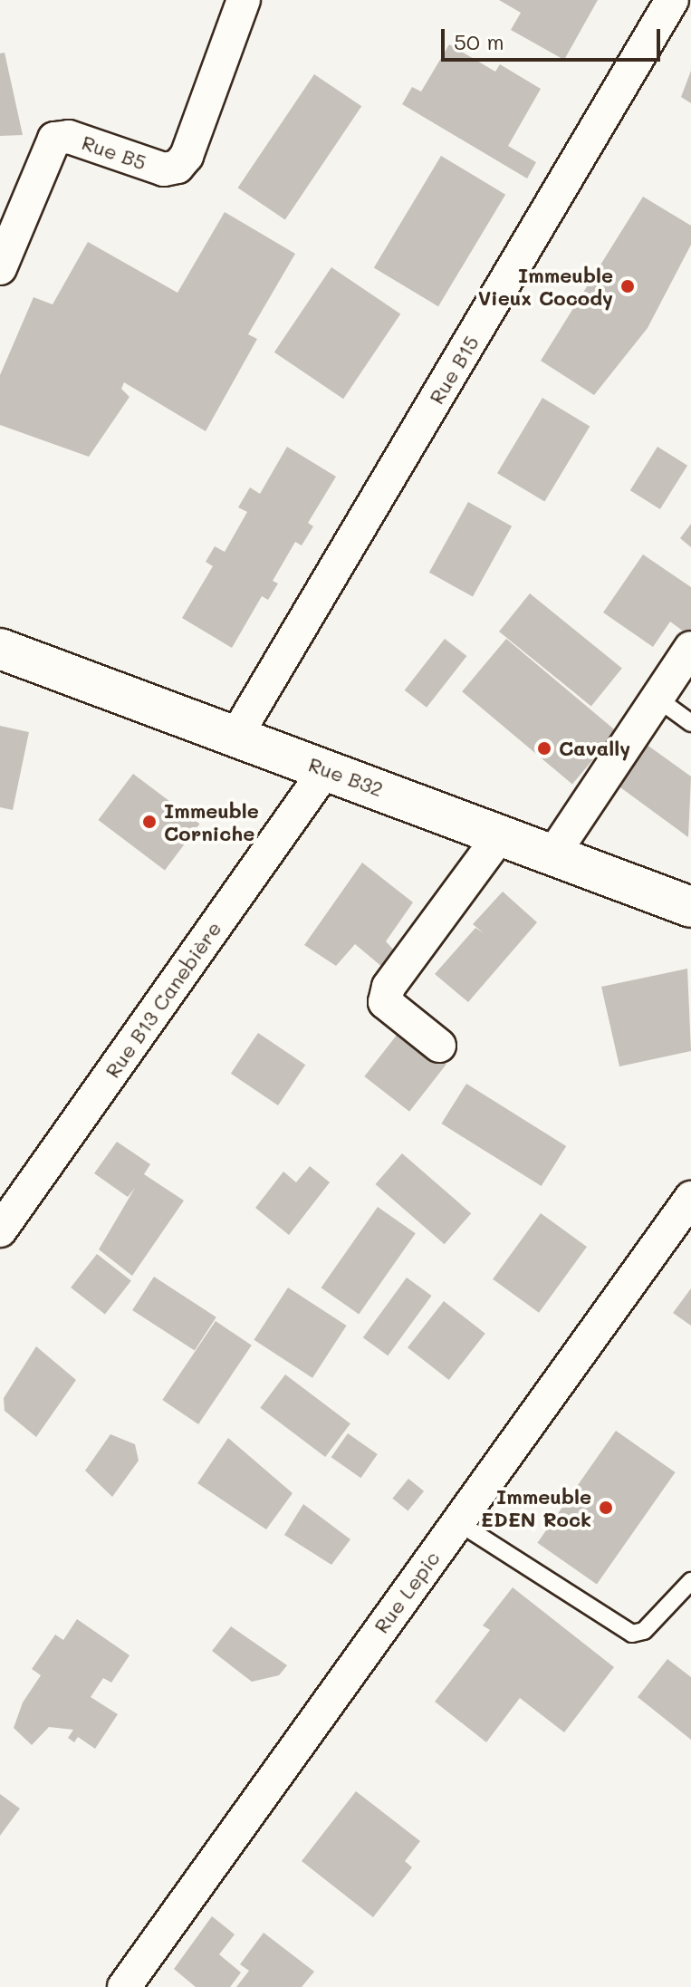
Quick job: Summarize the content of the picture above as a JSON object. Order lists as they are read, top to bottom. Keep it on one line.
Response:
{"streets":{"street":["Rue B5","Rue B15","Rue B32","Rue B13 Canebière","Rue Lepic"]},"crossings":[["Rue B15","Rue B32"],["Rue B32","Rue B13 Canebière"]],"places":["Immeuble Vieux Cocody","Cavally","Immeuble Corniche","Immeuble EDEN Rock"],"scale_bar":"50 m"}
